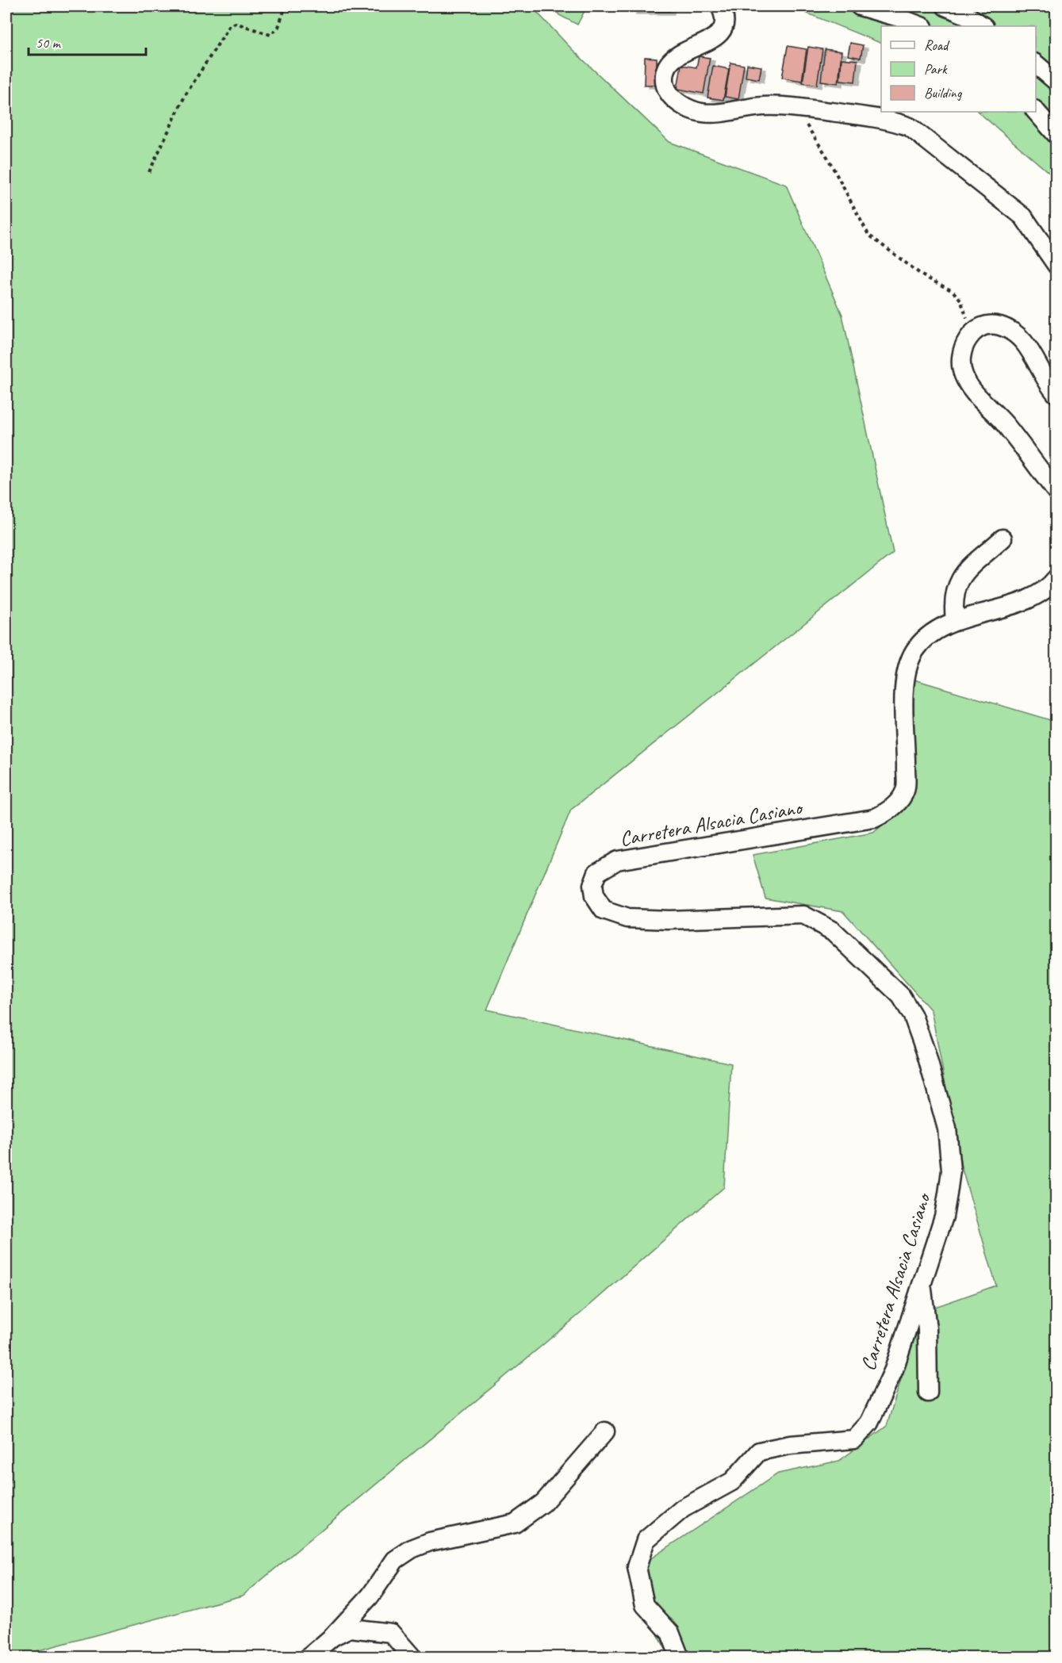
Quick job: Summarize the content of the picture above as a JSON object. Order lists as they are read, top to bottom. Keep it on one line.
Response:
{"streets":{"street":["Carretera Alsacia Casiano"]},"legend":["Road","Park","Building"],"scale_bar":"50 m"}
